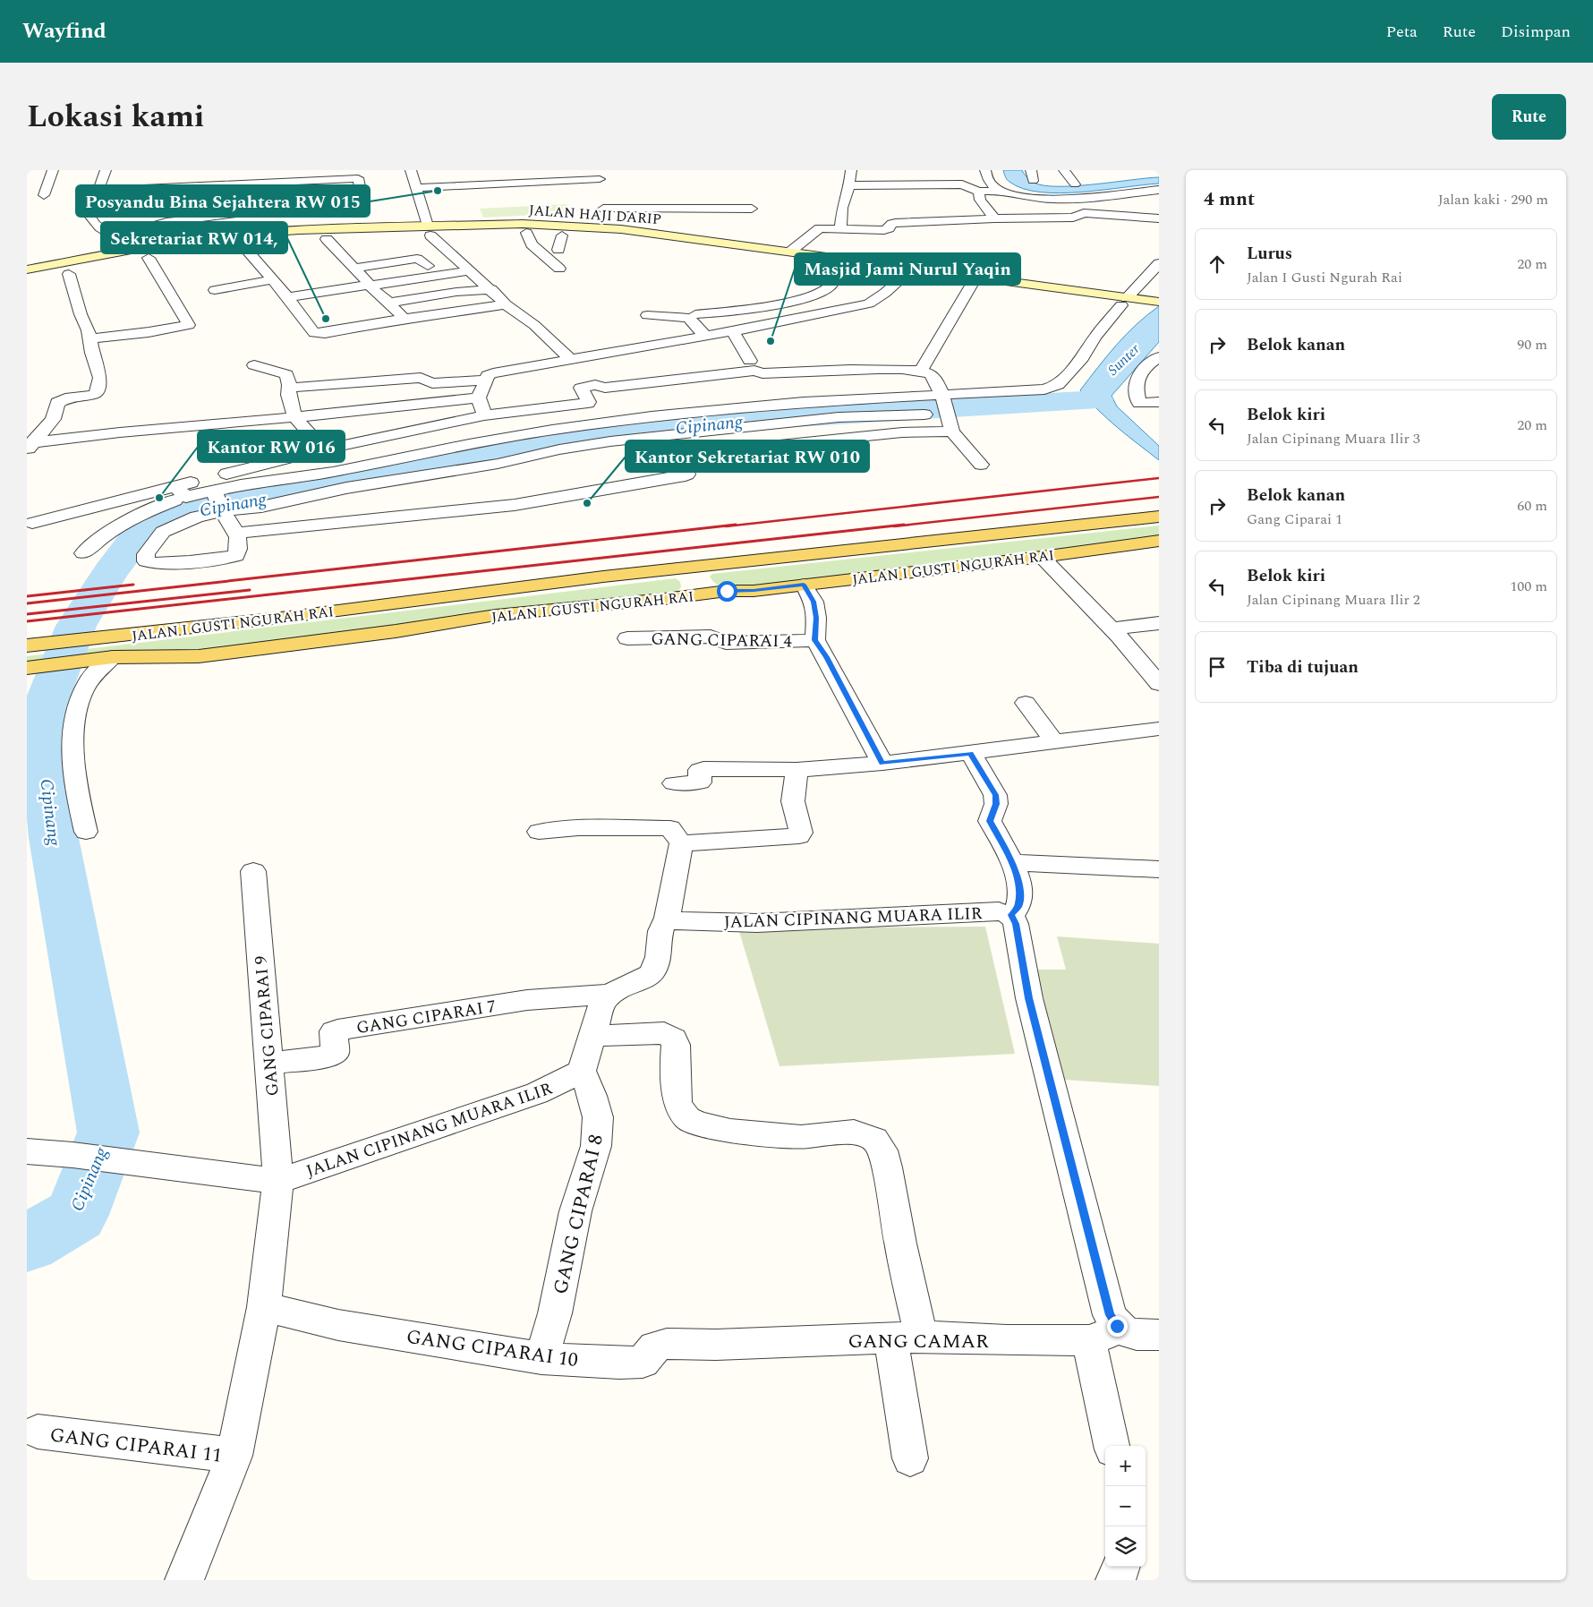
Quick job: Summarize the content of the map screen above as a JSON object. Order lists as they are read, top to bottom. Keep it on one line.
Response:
{"streets":{"main road":["JALAN HAJI DARIP","JALAN I GUSTI NGURAH RAI"],"street":["GANG CIPARAI 4","JALAN CIPINANG MUARA ILIR","GANG CIPARAI 7","GANG CIPARAI 9","GANG CIPARAI 8","GANG CAMAR","GANG CIPARAI 10","GANG CIPARAI 11"]},"crossings":[["JALAN CIPINANG MUARA ILIR","GANG CIPARAI 9"],["JALAN CIPINANG MUARA ILIR","GANG CIPARAI 8"],["GANG CIPARAI 7","GANG CIPARAI 9"],["GANG CIPARAI 8","GANG CIPARAI 10"],["GANG CAMAR","GANG CIPARAI 10"]],"water":["Sunter","Cipinang"],"places":["Posyandu Bina Sejahtera RW 015","Sekretariat RW 014,","Masjid Jami Nurul Yaqin","Kantor RW 016","Kantor Sekretariat RW 010"],"page":{"header":"Wayfind","nav":["Peta","Rute","Disimpan"],"title":"Lokasi kami","buttons":"Rute","heading":["4 mnt","Jalan kaki · 290 m"],"list":[["Lurus","Jalan I Gusti Ngurah Rai","20 m"],["Belok kanan","90 m"],["Belok kiri","Jalan Cipinang Muara Ilir 3","20 m"],["Belok kanan","Gang Ciparai 1","60 m"],["Belok kiri","Jalan Cipinang Muara Ilir 2","100 m"],"Tiba di tujuan"],"map_buttons":["+","−"]}}
